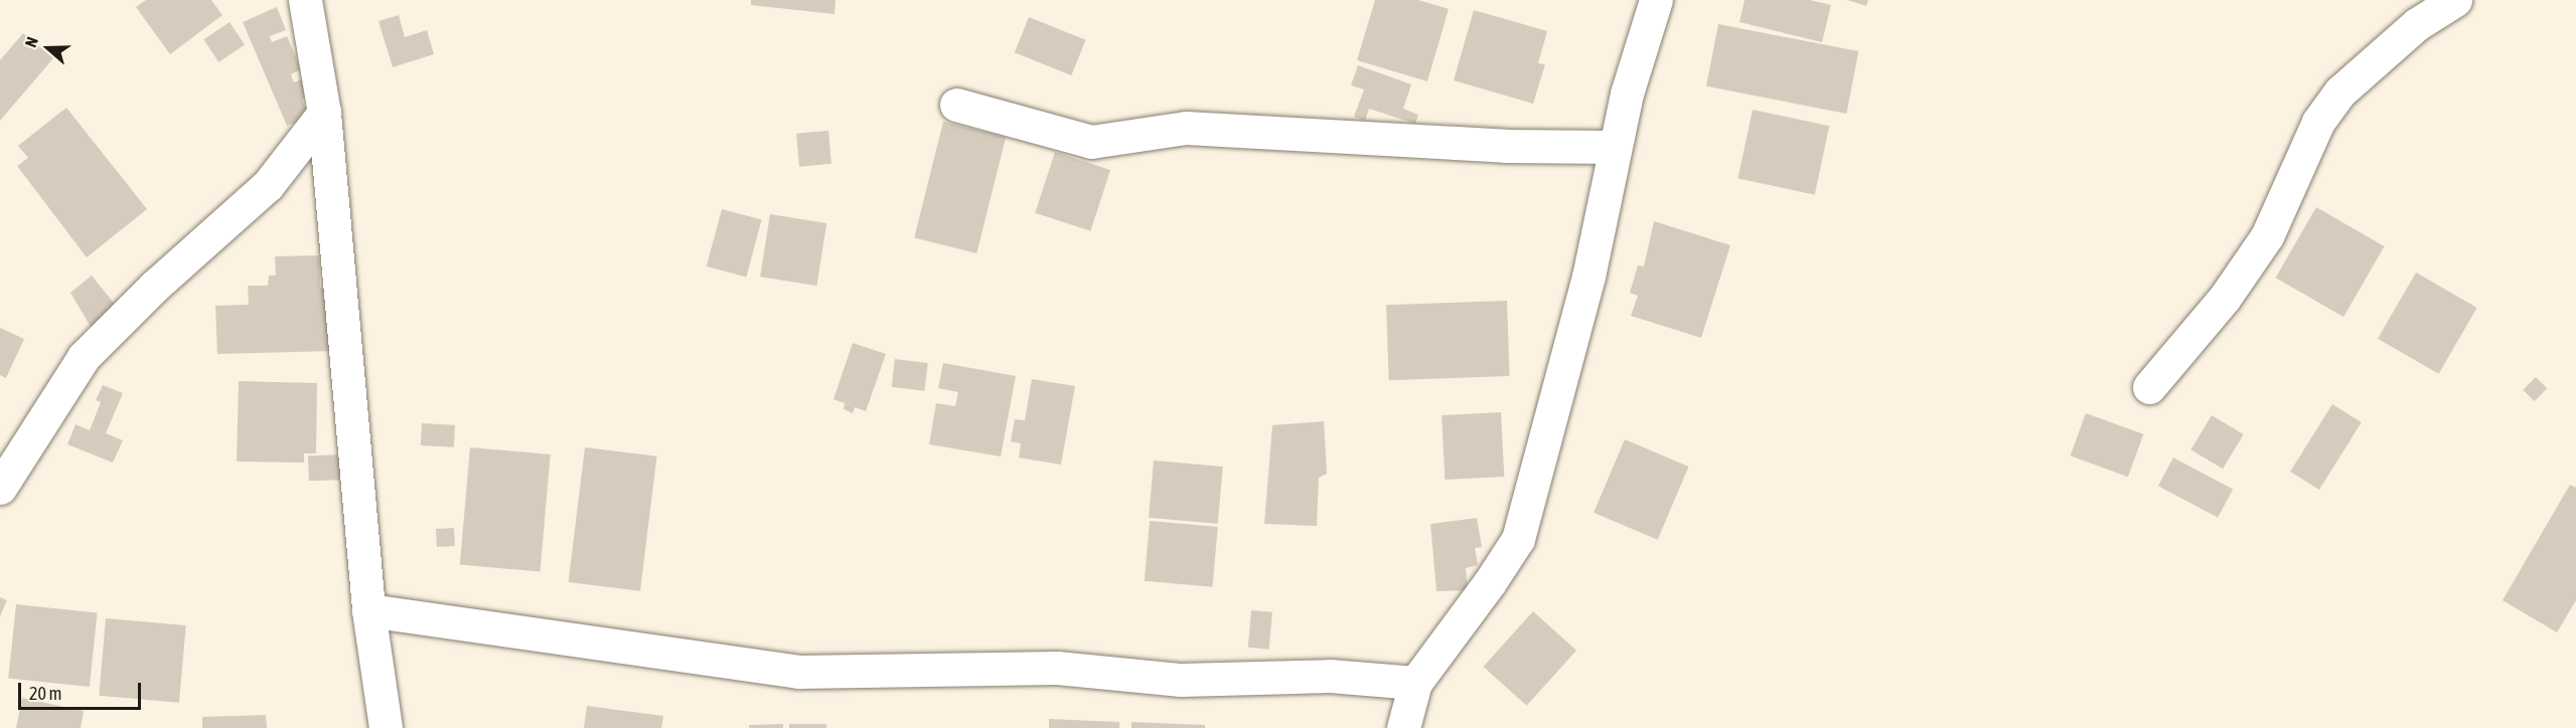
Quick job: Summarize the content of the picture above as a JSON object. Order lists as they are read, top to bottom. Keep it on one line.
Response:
{"scale_bar":"20 m","north":"left"}
